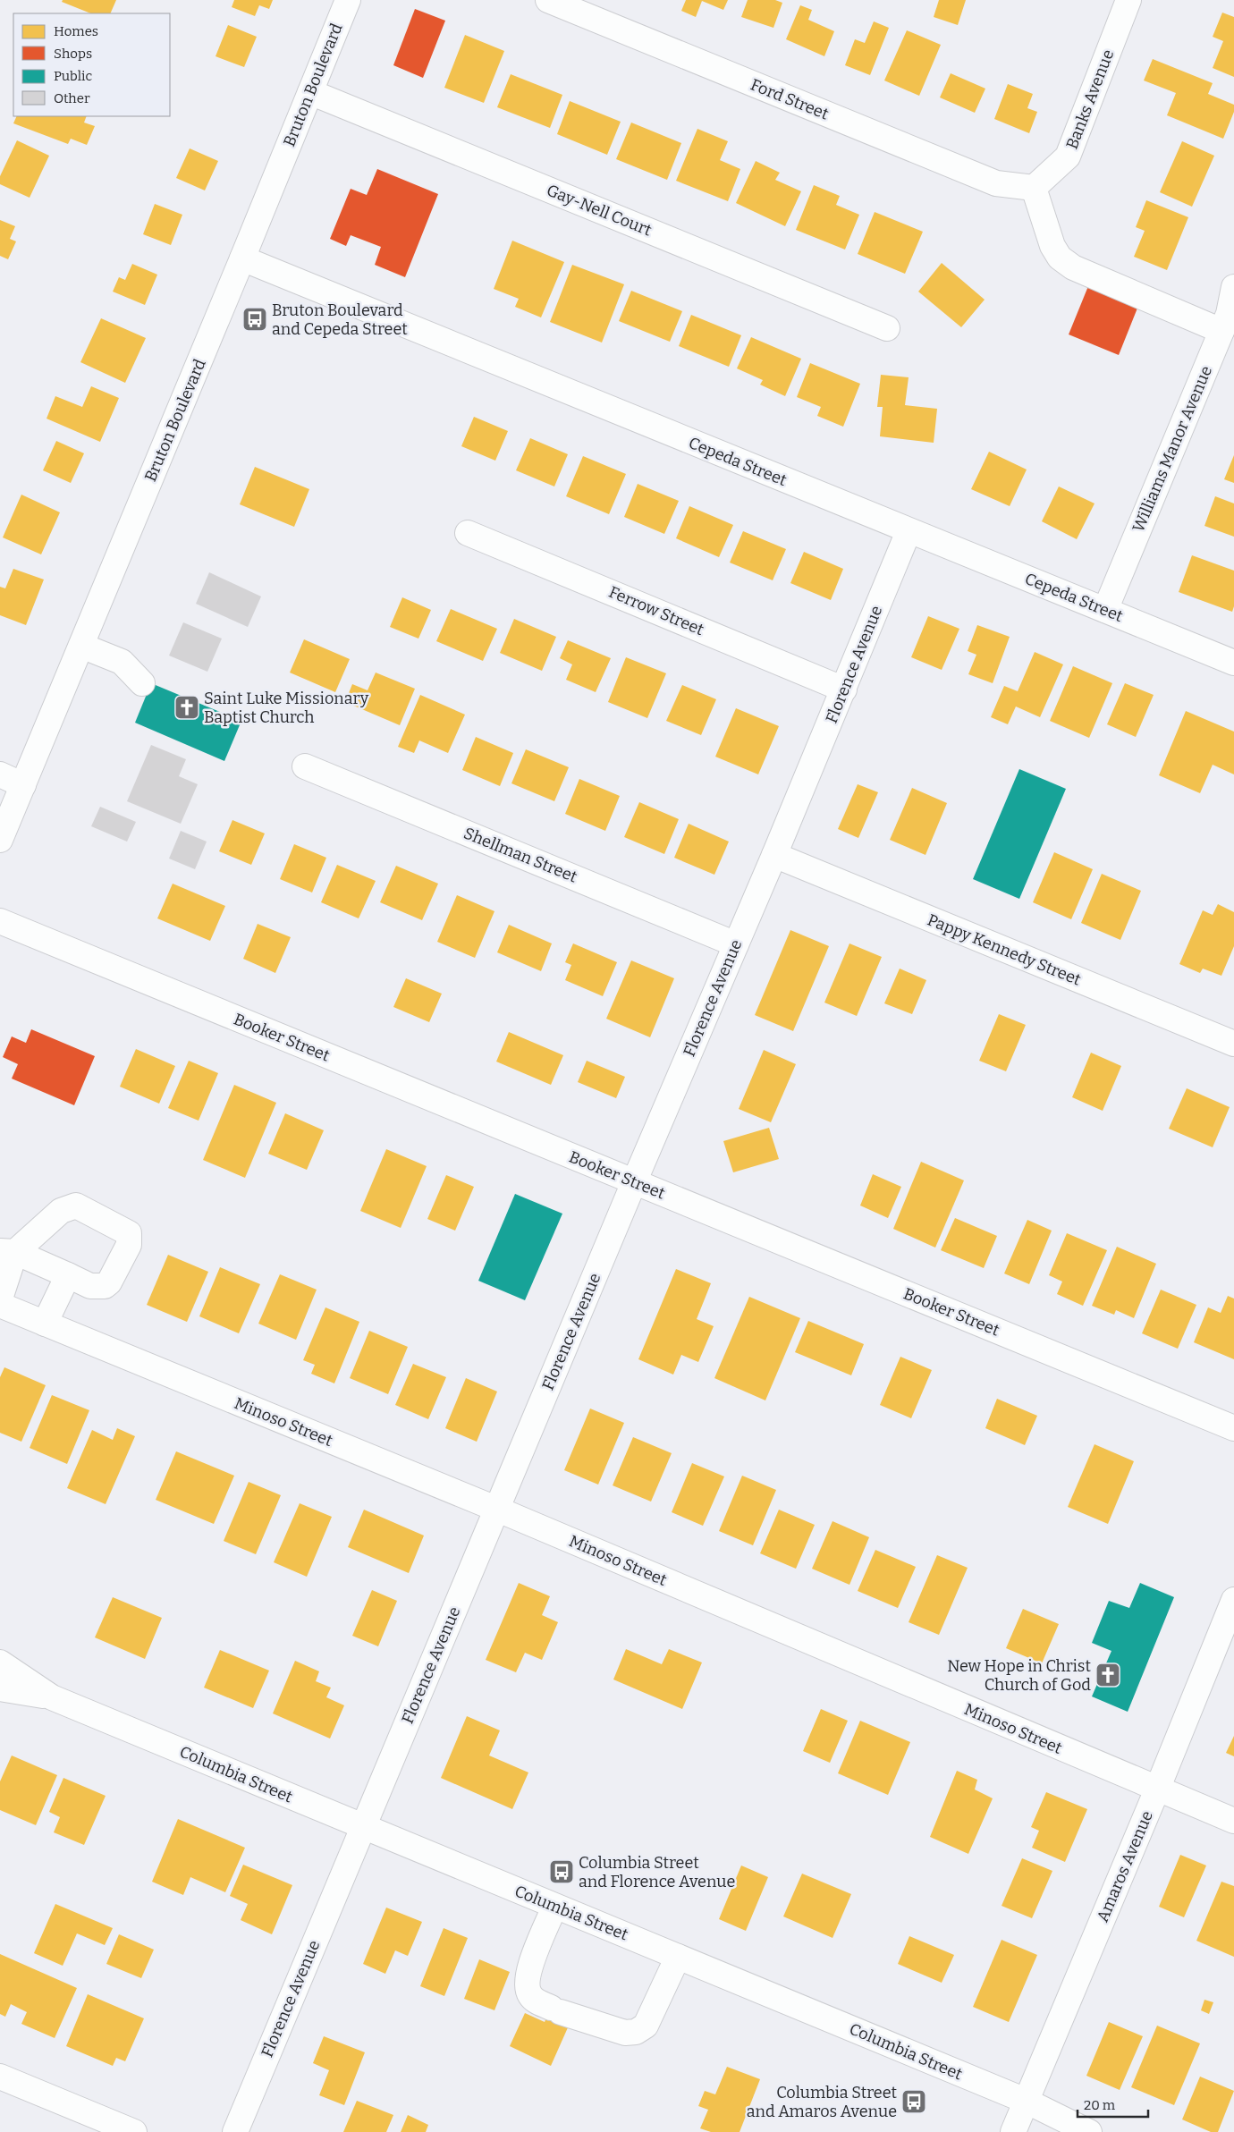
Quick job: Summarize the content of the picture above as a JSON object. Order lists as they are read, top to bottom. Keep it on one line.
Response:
{"streets":{"street":["Bruton Boulevard","Ford Street","Banks Avenue","Gay-Nell Court","Williams Manor Avenue","Cepeda Street","Ferrow Street","Florence Avenue","Shellman Street","Pappy Kennedy Street","Booker Street","Minoso Street","Columbia Street","Amaros Avenue"]},"crossings":[["Bruton Boulevard","Gay-Nell Court"],["Bruton Boulevard","Cepeda Street"],["Ford Street","Banks Avenue"],["Williams Manor Avenue","Cepeda Street"],["Cepeda Street","Florence Avenue"],["Ferrow Street","Florence Avenue"],["Florence Avenue","Shellman Street"],["Florence Avenue","Pappy Kennedy Street"],["Florence Avenue","Booker Street"],["Florence Avenue","Minoso Street"],["Florence Avenue","Columbia Street"],["Minoso Street","Amaros Avenue"],["Columbia Street","Amaros Avenue"]],"places":{"bus stop":["Bruton Boulevard and Cepeda Street","Columbia Street and Florence Avenue","Columbia Street and Amaros Avenue"],"church":["Saint Luke Missionary Baptist Church","New Hope in Christ Church of God"]},"legend":["Homes","Shops","Public","Other"],"scale_bar":"20 m"}
